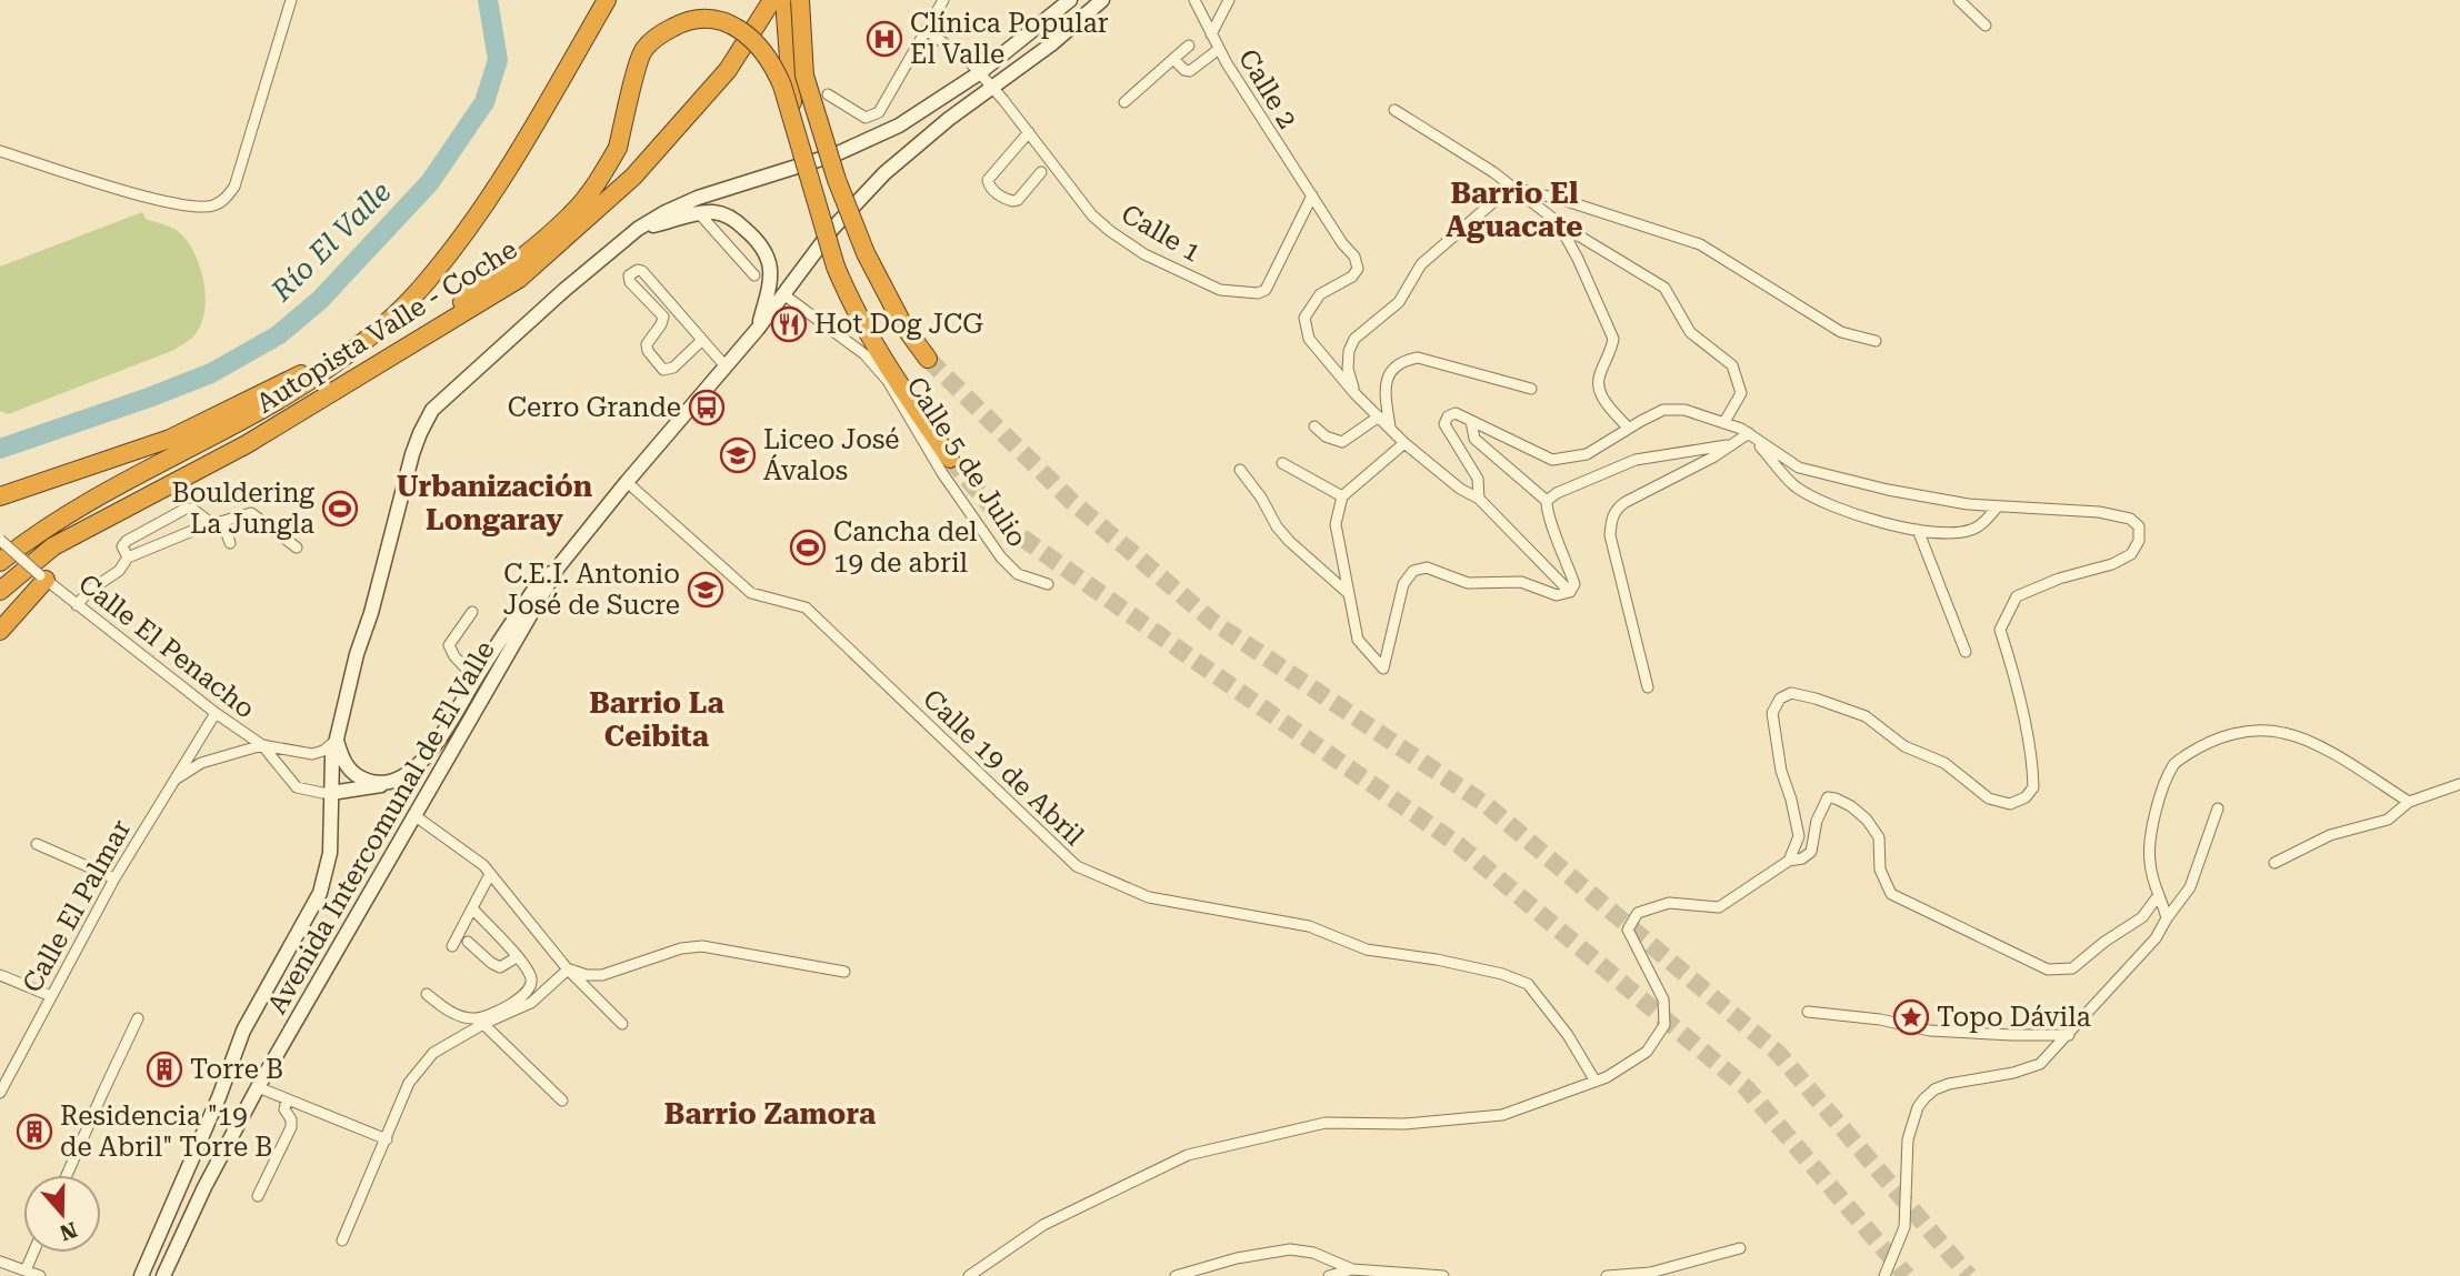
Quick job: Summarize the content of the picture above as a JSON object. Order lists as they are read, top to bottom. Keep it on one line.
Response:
{"streets":{"highway":["Autopista Valle - Coche"],"main road":["Avenida Intercomunal de El Valle"],"street":["Calle 2","Calle 1","Calle 5 de Julio","Calle El Penacho","Calle 19 de Abril","Calle El Palmar"]},"crossings":[["Calle 2","Calle 1"],["Calle 1","Avenida Intercomunal de El Valle"],["Calle 5 de Julio","Avenida Intercomunal de El Valle"],["Calle El Penacho","Calle El Palmar"],["Calle 19 de Abril","Avenida Intercomunal de El Valle"]],"districts":["Barrio El Aguacate","Urbanización Longaray","Barrio La Ceibita","Barrio Zamora"],"water":["Río El Valle"],"places":{"hospital":["Clínica Popular El Valle"],"restaurant":["Hot Dog JCG"],"bus stop":["Cerro Grande"],"school or university":["Liceo José Ávalos","C.E.I. Antonio José de Sucre"],"sports":["Bouldering La Jungla","Cancha del 19 de abril"],"place":["Topo Dávila"],"building":["Torre B","Residencia \"19 de Abril\" Torre B"]},"north":"bottom"}
